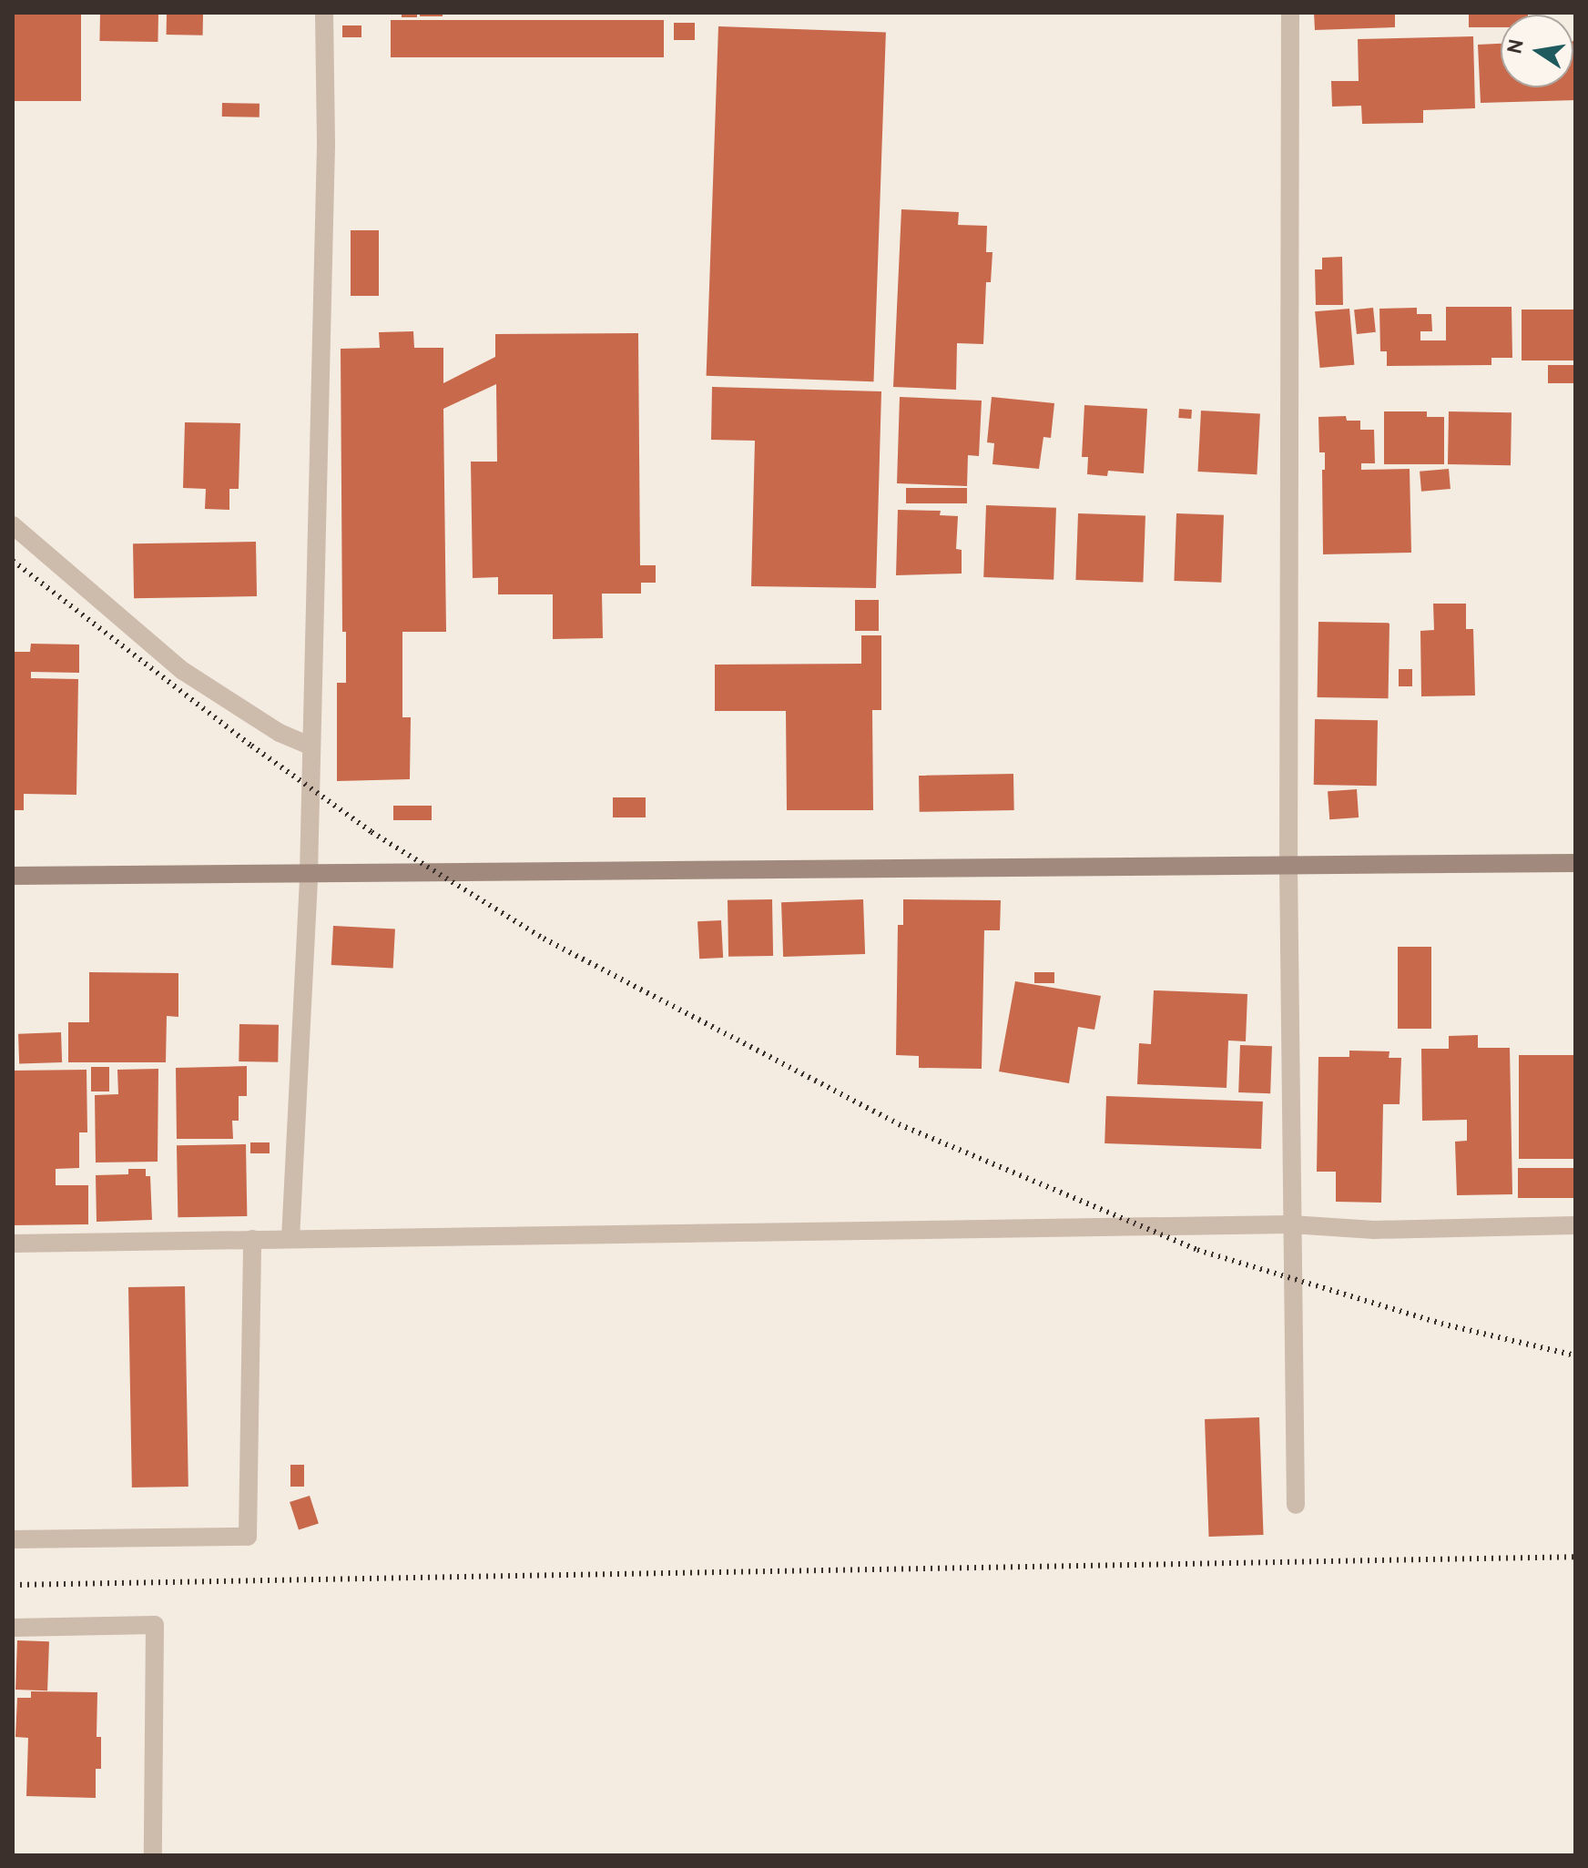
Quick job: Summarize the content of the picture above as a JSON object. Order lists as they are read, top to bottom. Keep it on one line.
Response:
{"north":"left"}
